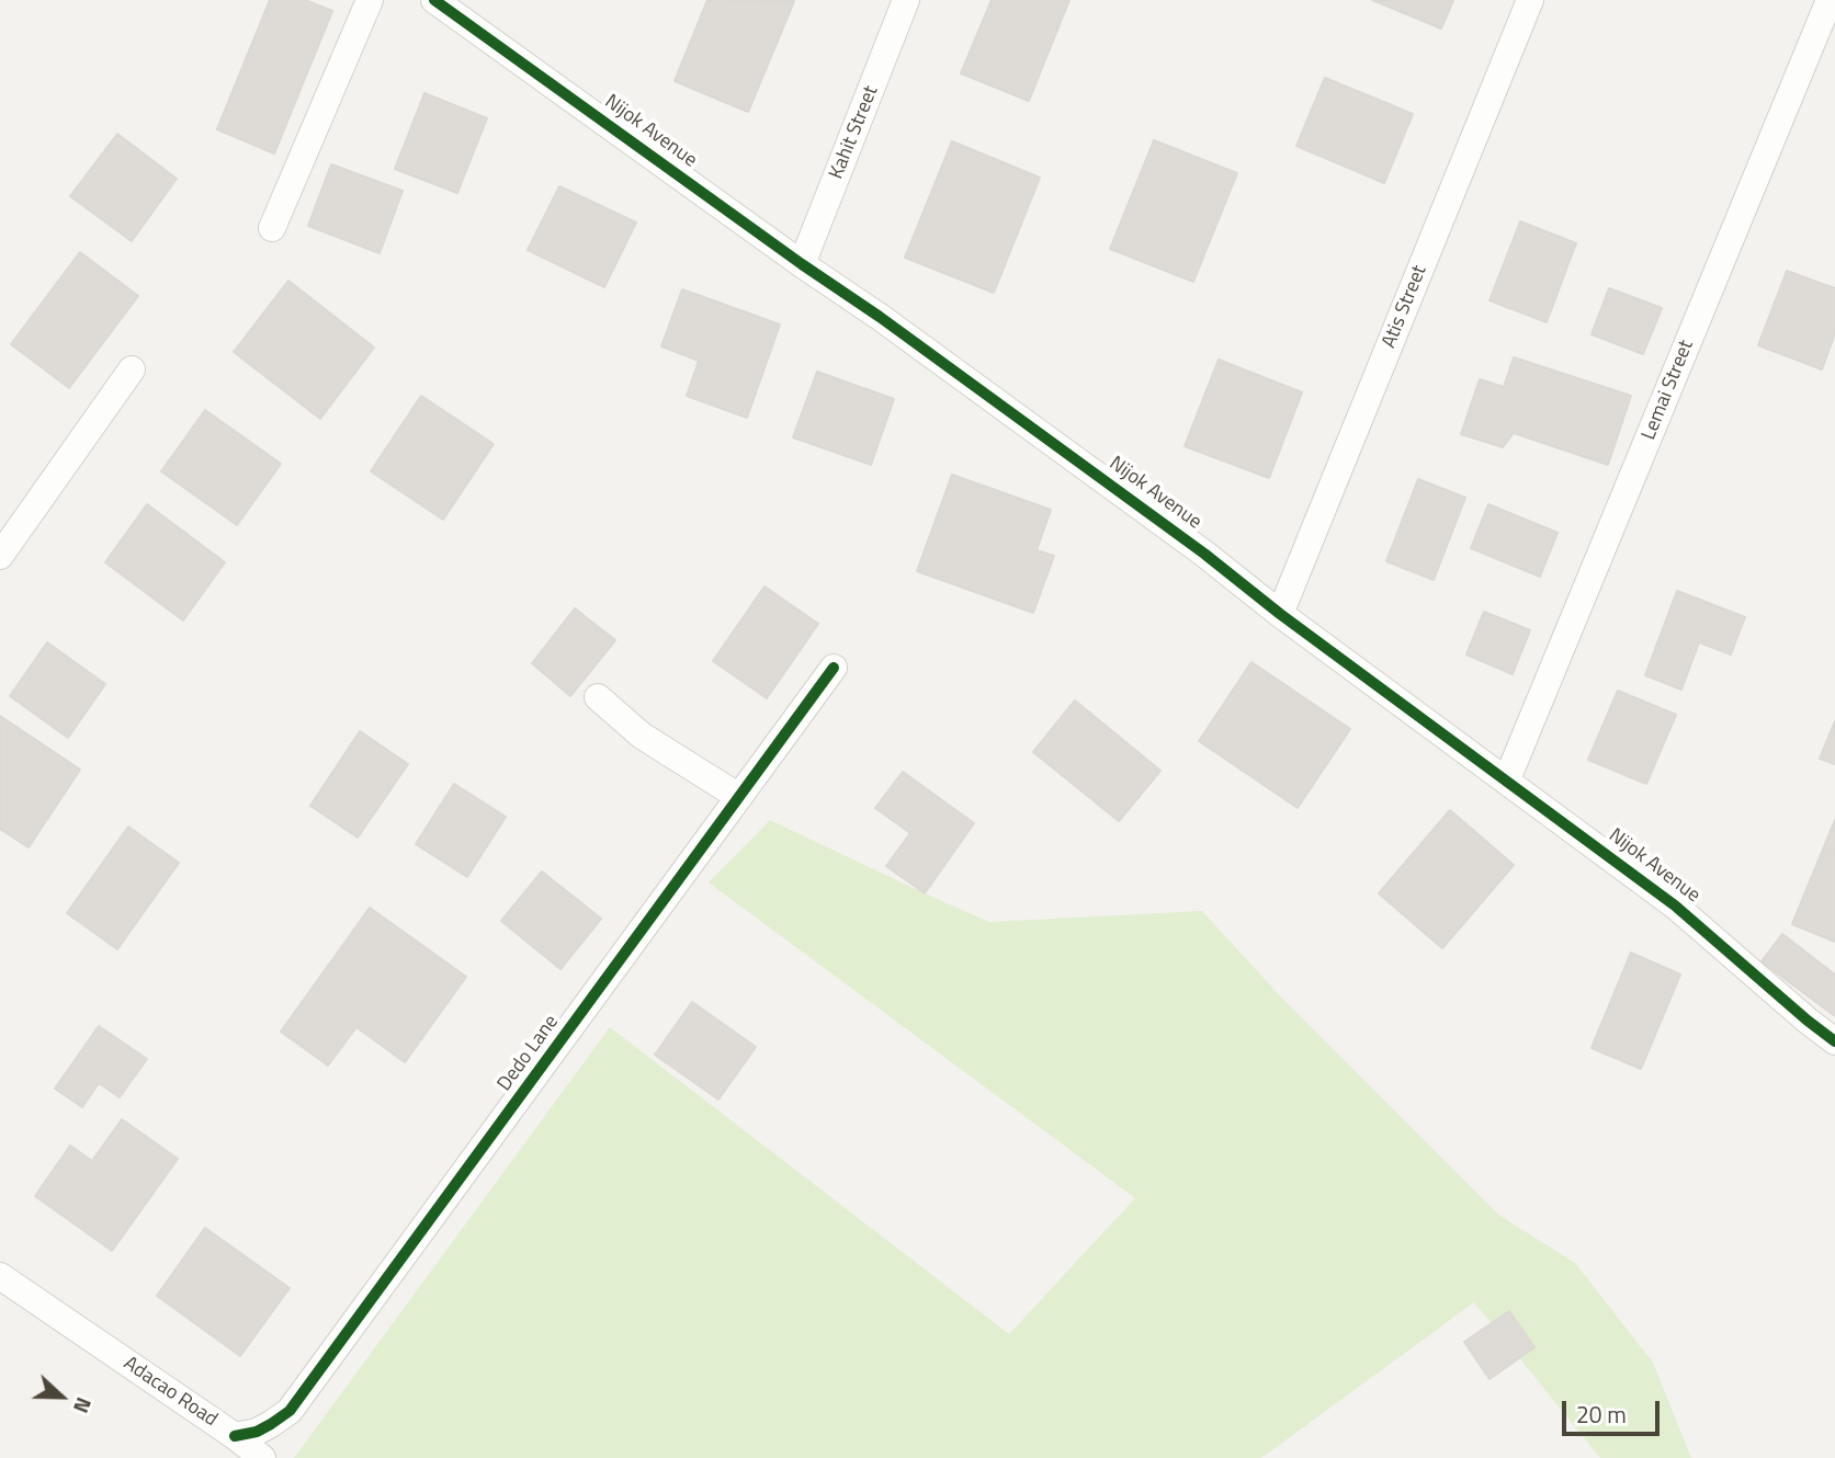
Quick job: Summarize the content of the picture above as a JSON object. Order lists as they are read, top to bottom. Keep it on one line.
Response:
{"streets":{"street":["Nijok Avenue","Kahit Street","Atis Street","Lemai Street","Dedo Lane","Adacao Road"]},"crossings":[["Nijok Avenue","Kahit Street"],["Nijok Avenue","Atis Street"],["Nijok Avenue","Lemai Street"],["Dedo Lane","Adacao Road"]],"scale_bar":"20 m","north":"right"}
